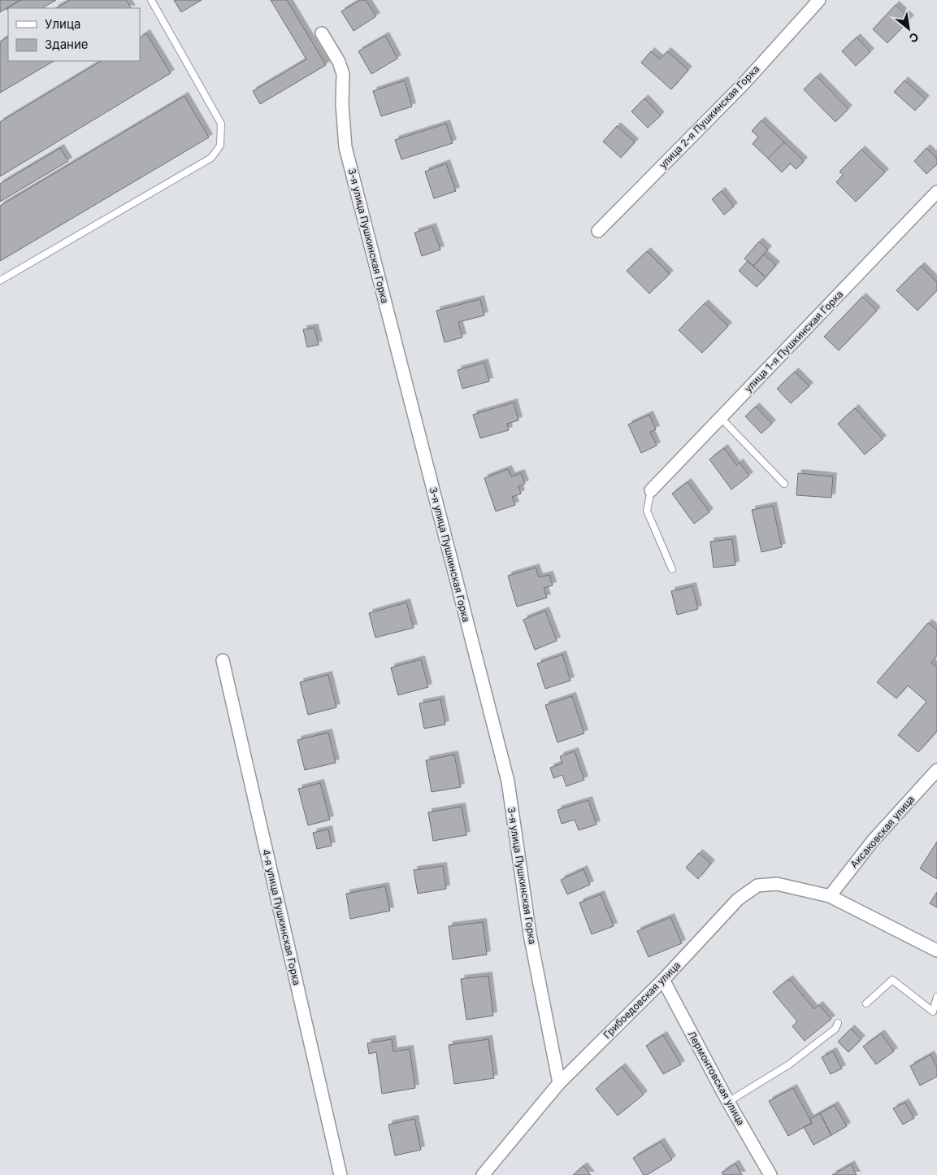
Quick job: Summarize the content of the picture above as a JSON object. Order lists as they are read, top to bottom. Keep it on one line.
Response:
{"streets":{"street":["улица 2-я Пушкинская Горка","3-я улица Пушкинская Горка","улица 1-я Пушкинская Горка","Аксаковская улица","4-я улица Пушкинская Горка","Грибоедовская улица","Лермонтовская улица"]},"crossings":[["3-я улица Пушкинская Горка","Грибоедовская улица"],["Аксаковская улица","Грибоедовская улица"],["Грибоедовская улица","Лермонтовская улица"]],"legend":["Улица","Здание"],"north":"bottom right"}
